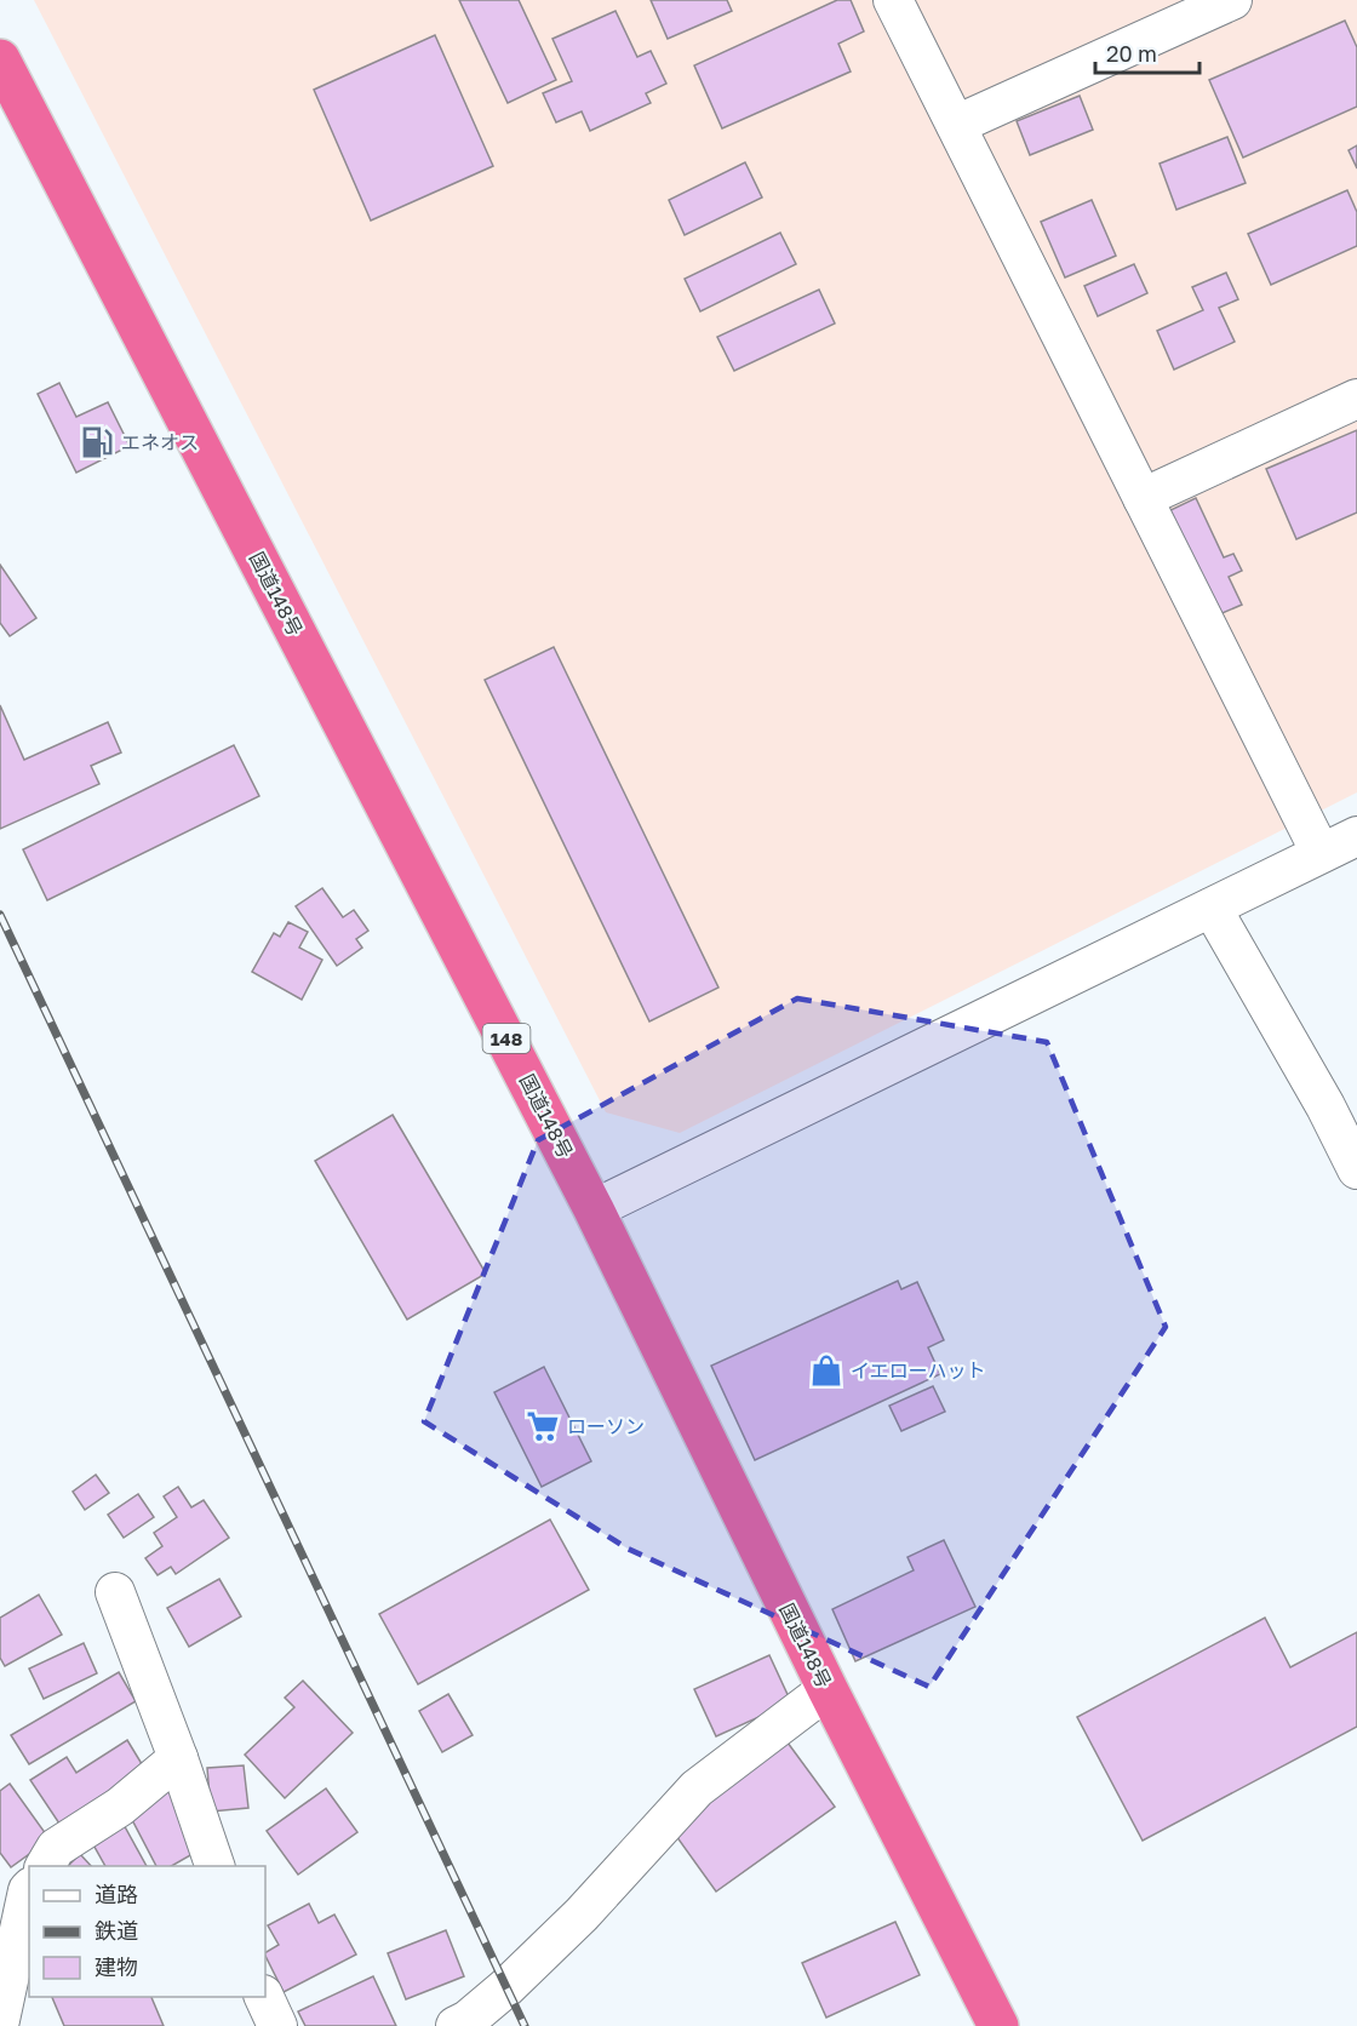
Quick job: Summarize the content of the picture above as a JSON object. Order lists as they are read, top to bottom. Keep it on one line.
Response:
{"streets":{"highway":["国道148号","148"]},"places":{"fuel station":["エネオス"],"shop":["イエローハット"],"supermarket":["ローソン"]},"legend":["道路","鉄道","建物"],"scale_bar":"20 m"}
